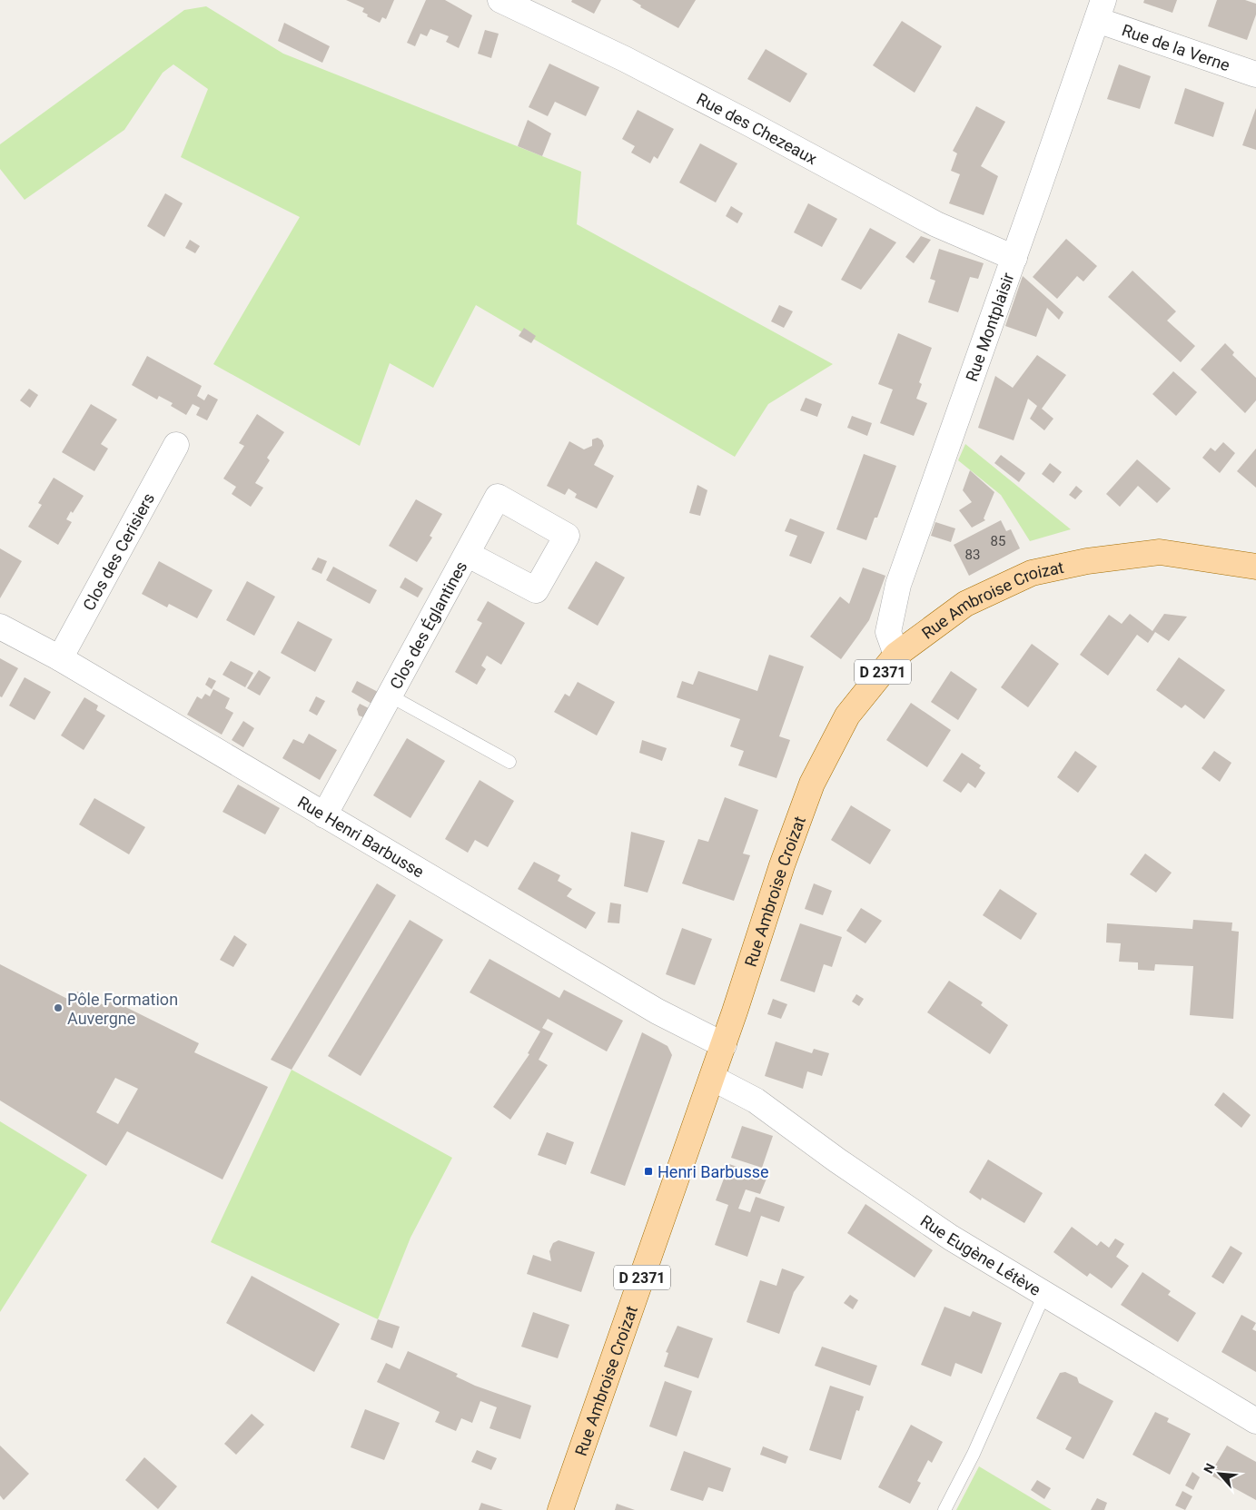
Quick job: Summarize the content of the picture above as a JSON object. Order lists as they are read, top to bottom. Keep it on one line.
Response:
{"streets":{"main road":["Rue Ambroise Croizat","D 2371"],"street":["Rue de la Verne","Rue des Chezeaux","Rue Montplaisir","Clos des Cerisiers","Clos des Églantines","Rue Henri Barbusse","Rue Eugène Létève"]},"crossings":[["Rue de la Verne","Rue Montplaisir"],["Rue des Chezeaux","Rue Montplaisir"],["Rue Montplaisir","Rue Ambroise Croizat"],["Clos des Cerisiers","Rue Henri Barbusse"],["Rue Ambroise Croizat","Rue Henri Barbusse"],["Rue Ambroise Croizat","Rue Eugène Létève"],["Clos des Églantines","Rue Henri Barbusse"]],"places":{"other":["Pôle Formation Auvergne"],"transit":["Henri Barbusse"]},"house_numbers":["85","83"],"north":"top left"}
